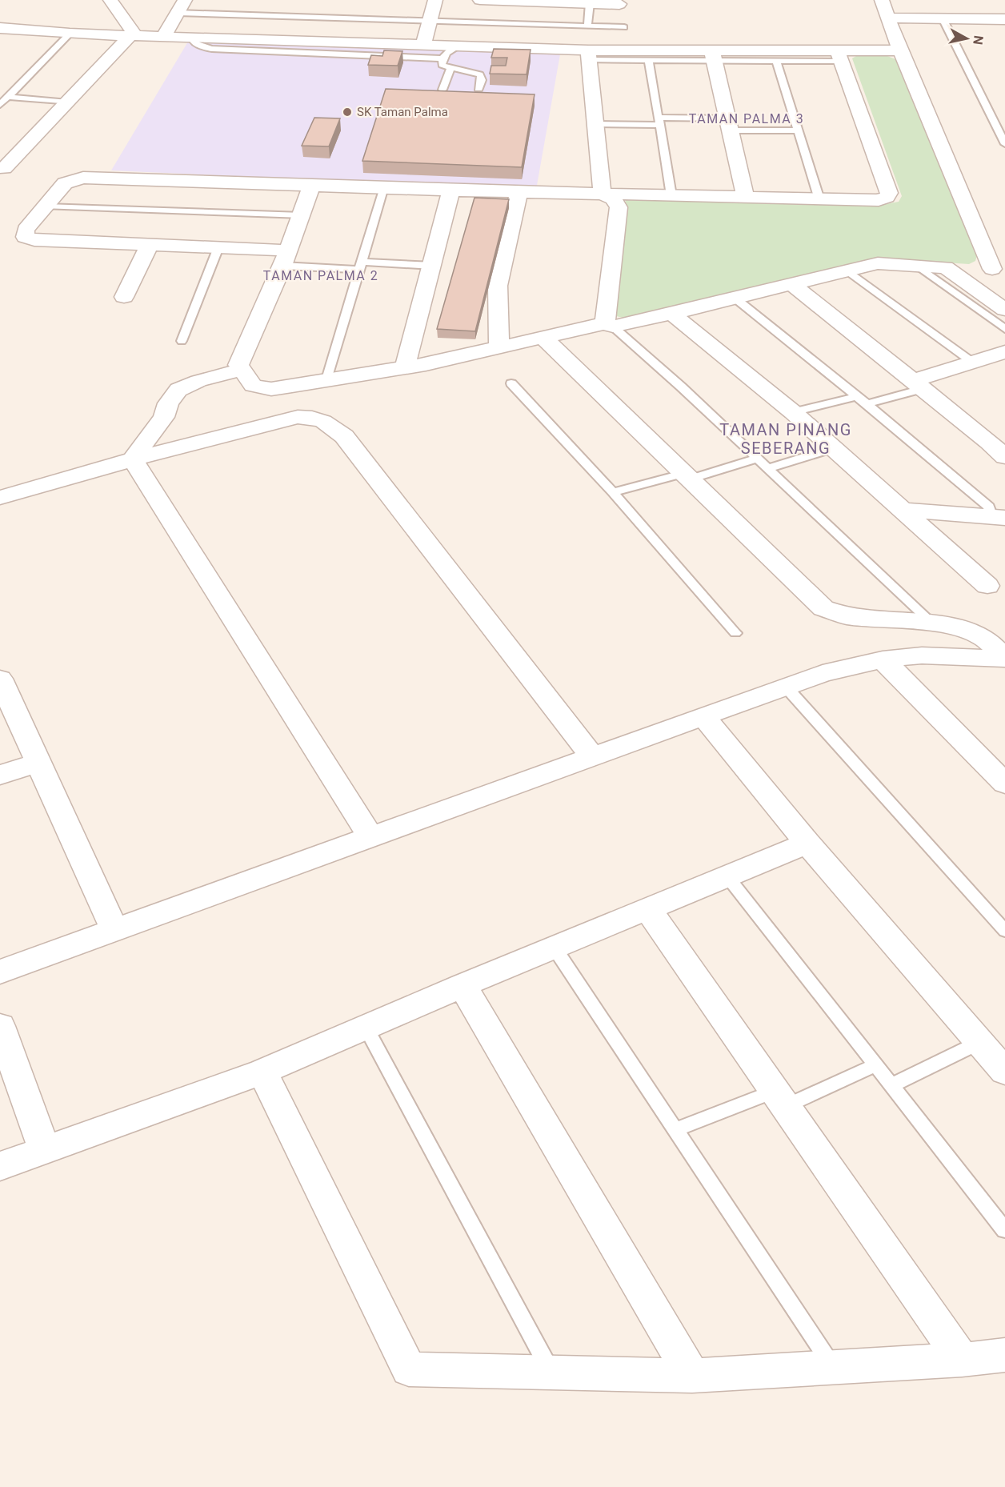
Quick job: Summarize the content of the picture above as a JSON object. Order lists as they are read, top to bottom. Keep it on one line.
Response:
{"districts":["TAMAN PALMA 3","TAMAN PALMA 2","TAMAN PINANG SEBERANG"],"places":["SK Taman Palma"],"north":"right"}
